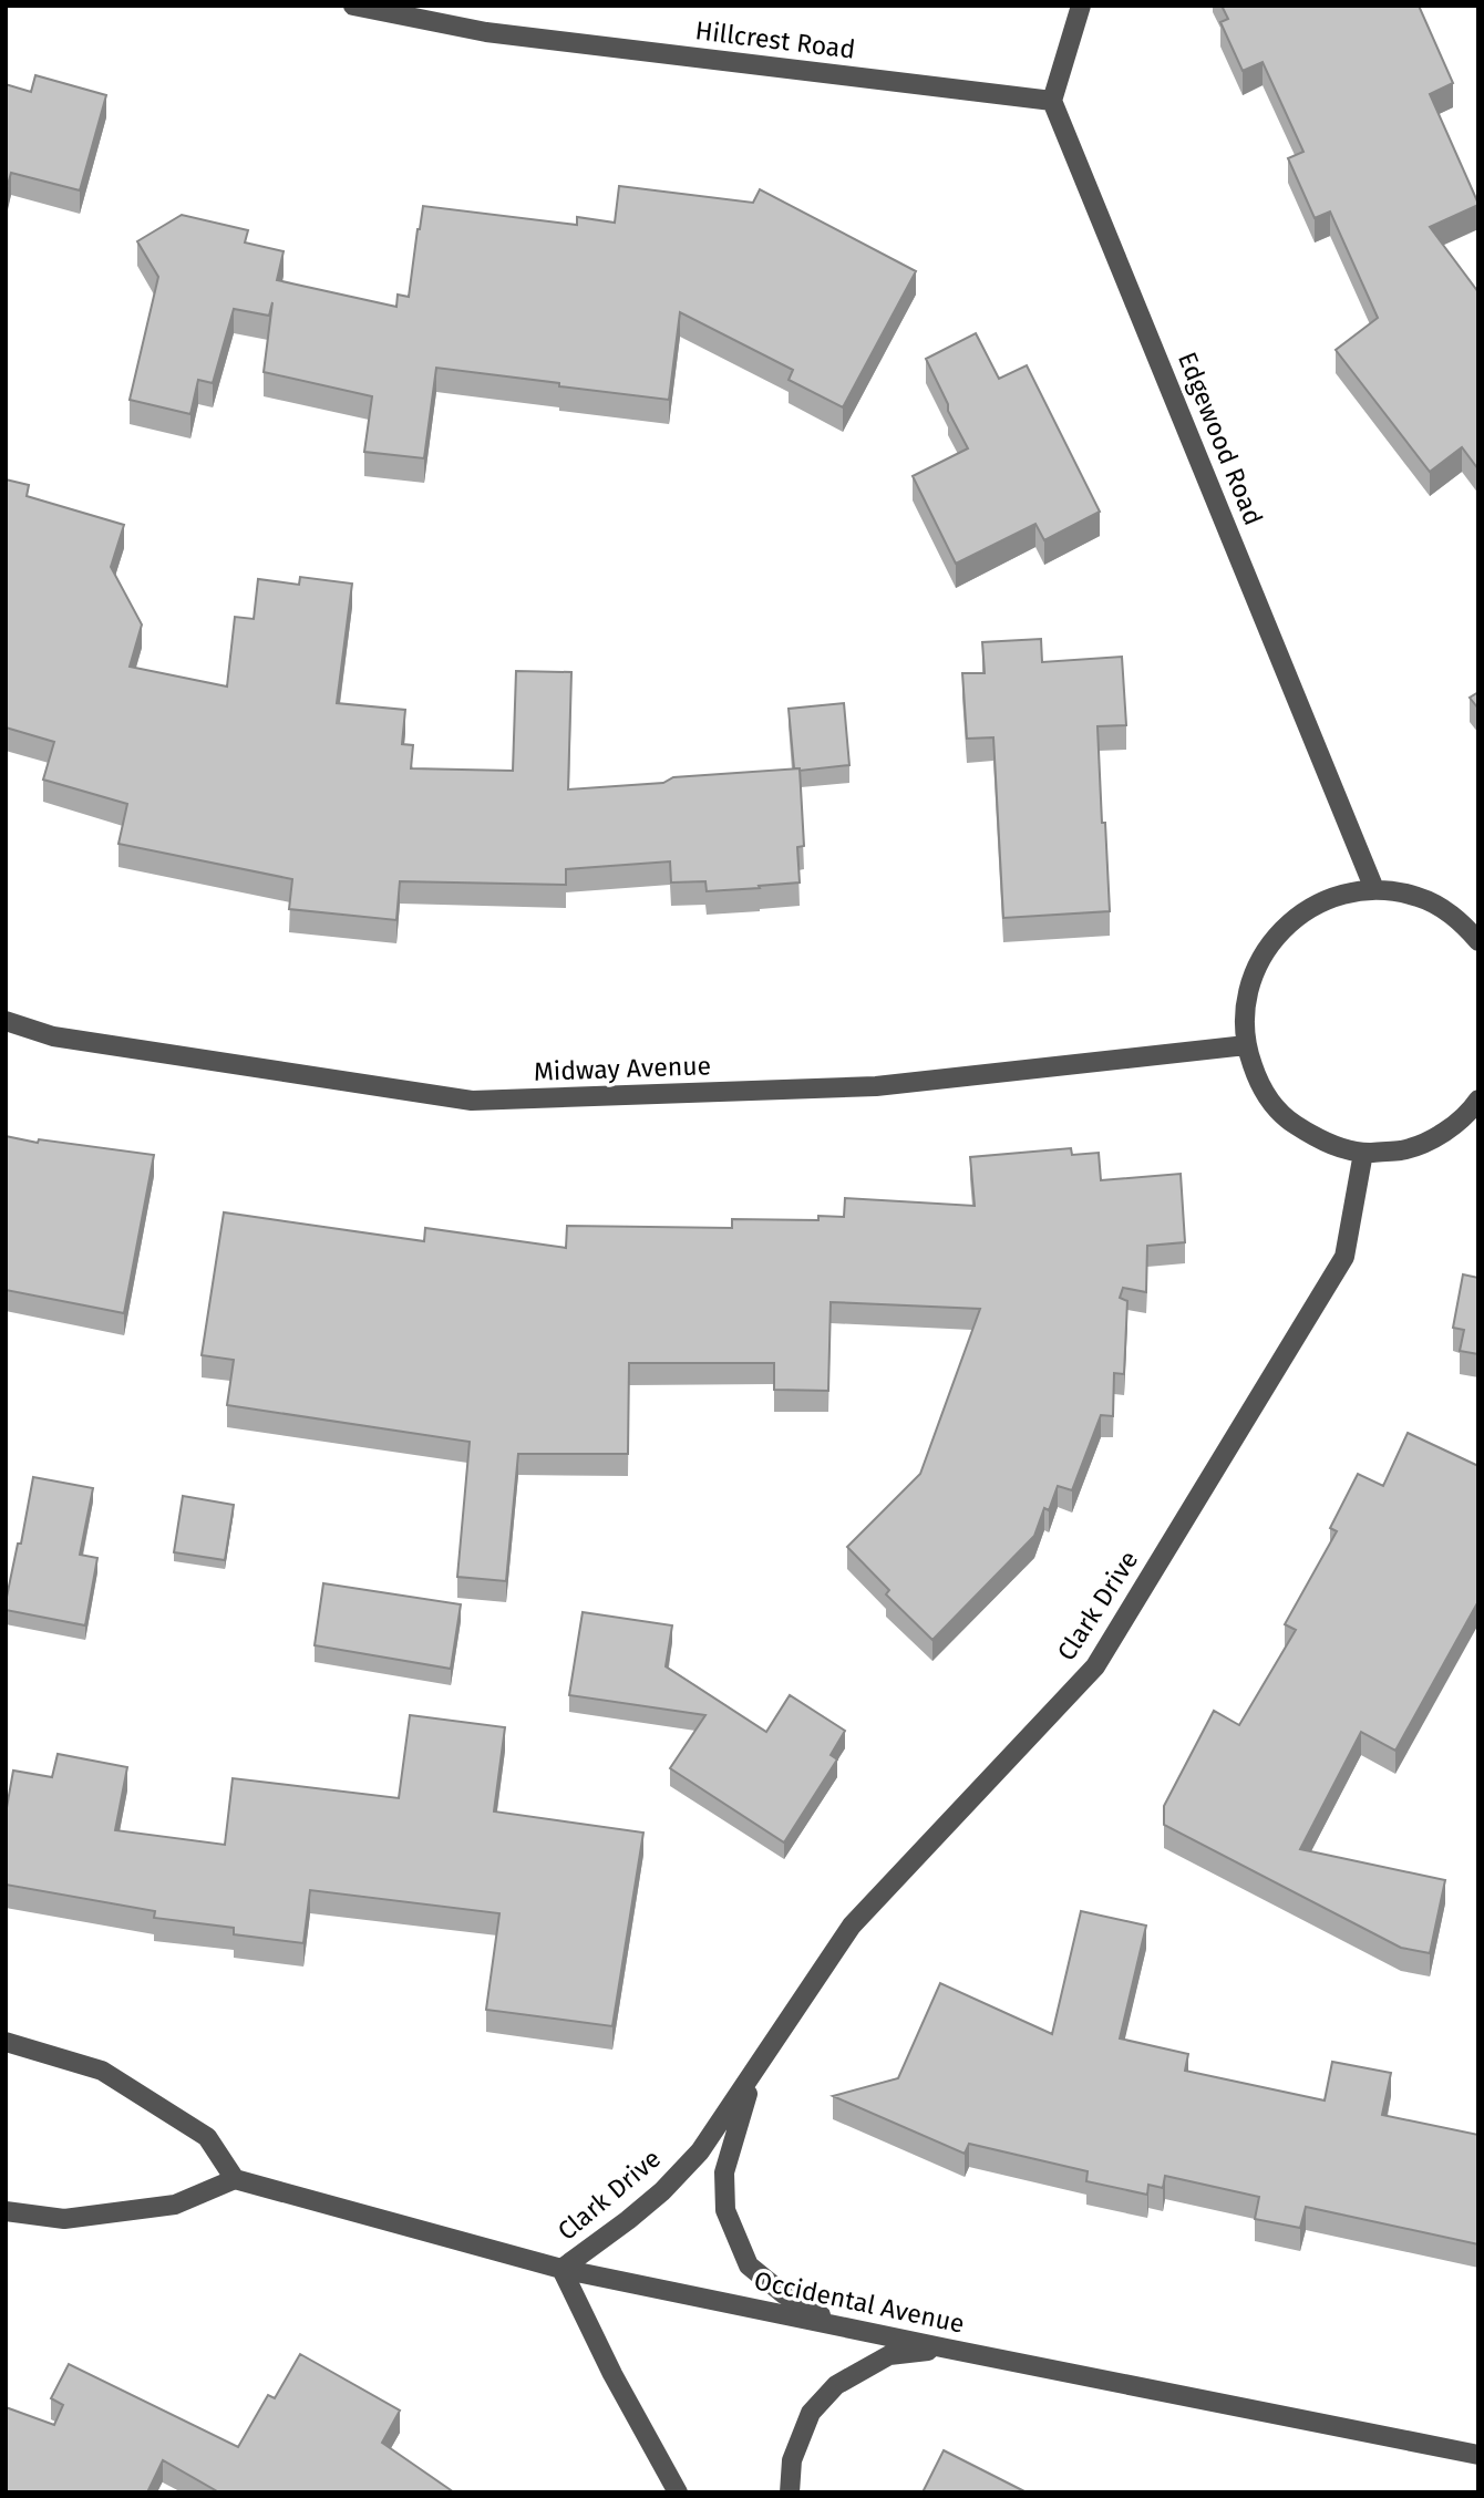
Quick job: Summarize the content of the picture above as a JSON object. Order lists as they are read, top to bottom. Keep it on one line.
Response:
{"streets":{"street":["Hillcrest Road","Edgewood Road","Midway Avenue","Clark Drive","Occidental Avenue"]},"crossings":[["Hillcrest Road","Edgewood Road"],["Clark Drive","Occidental Avenue"]]}
